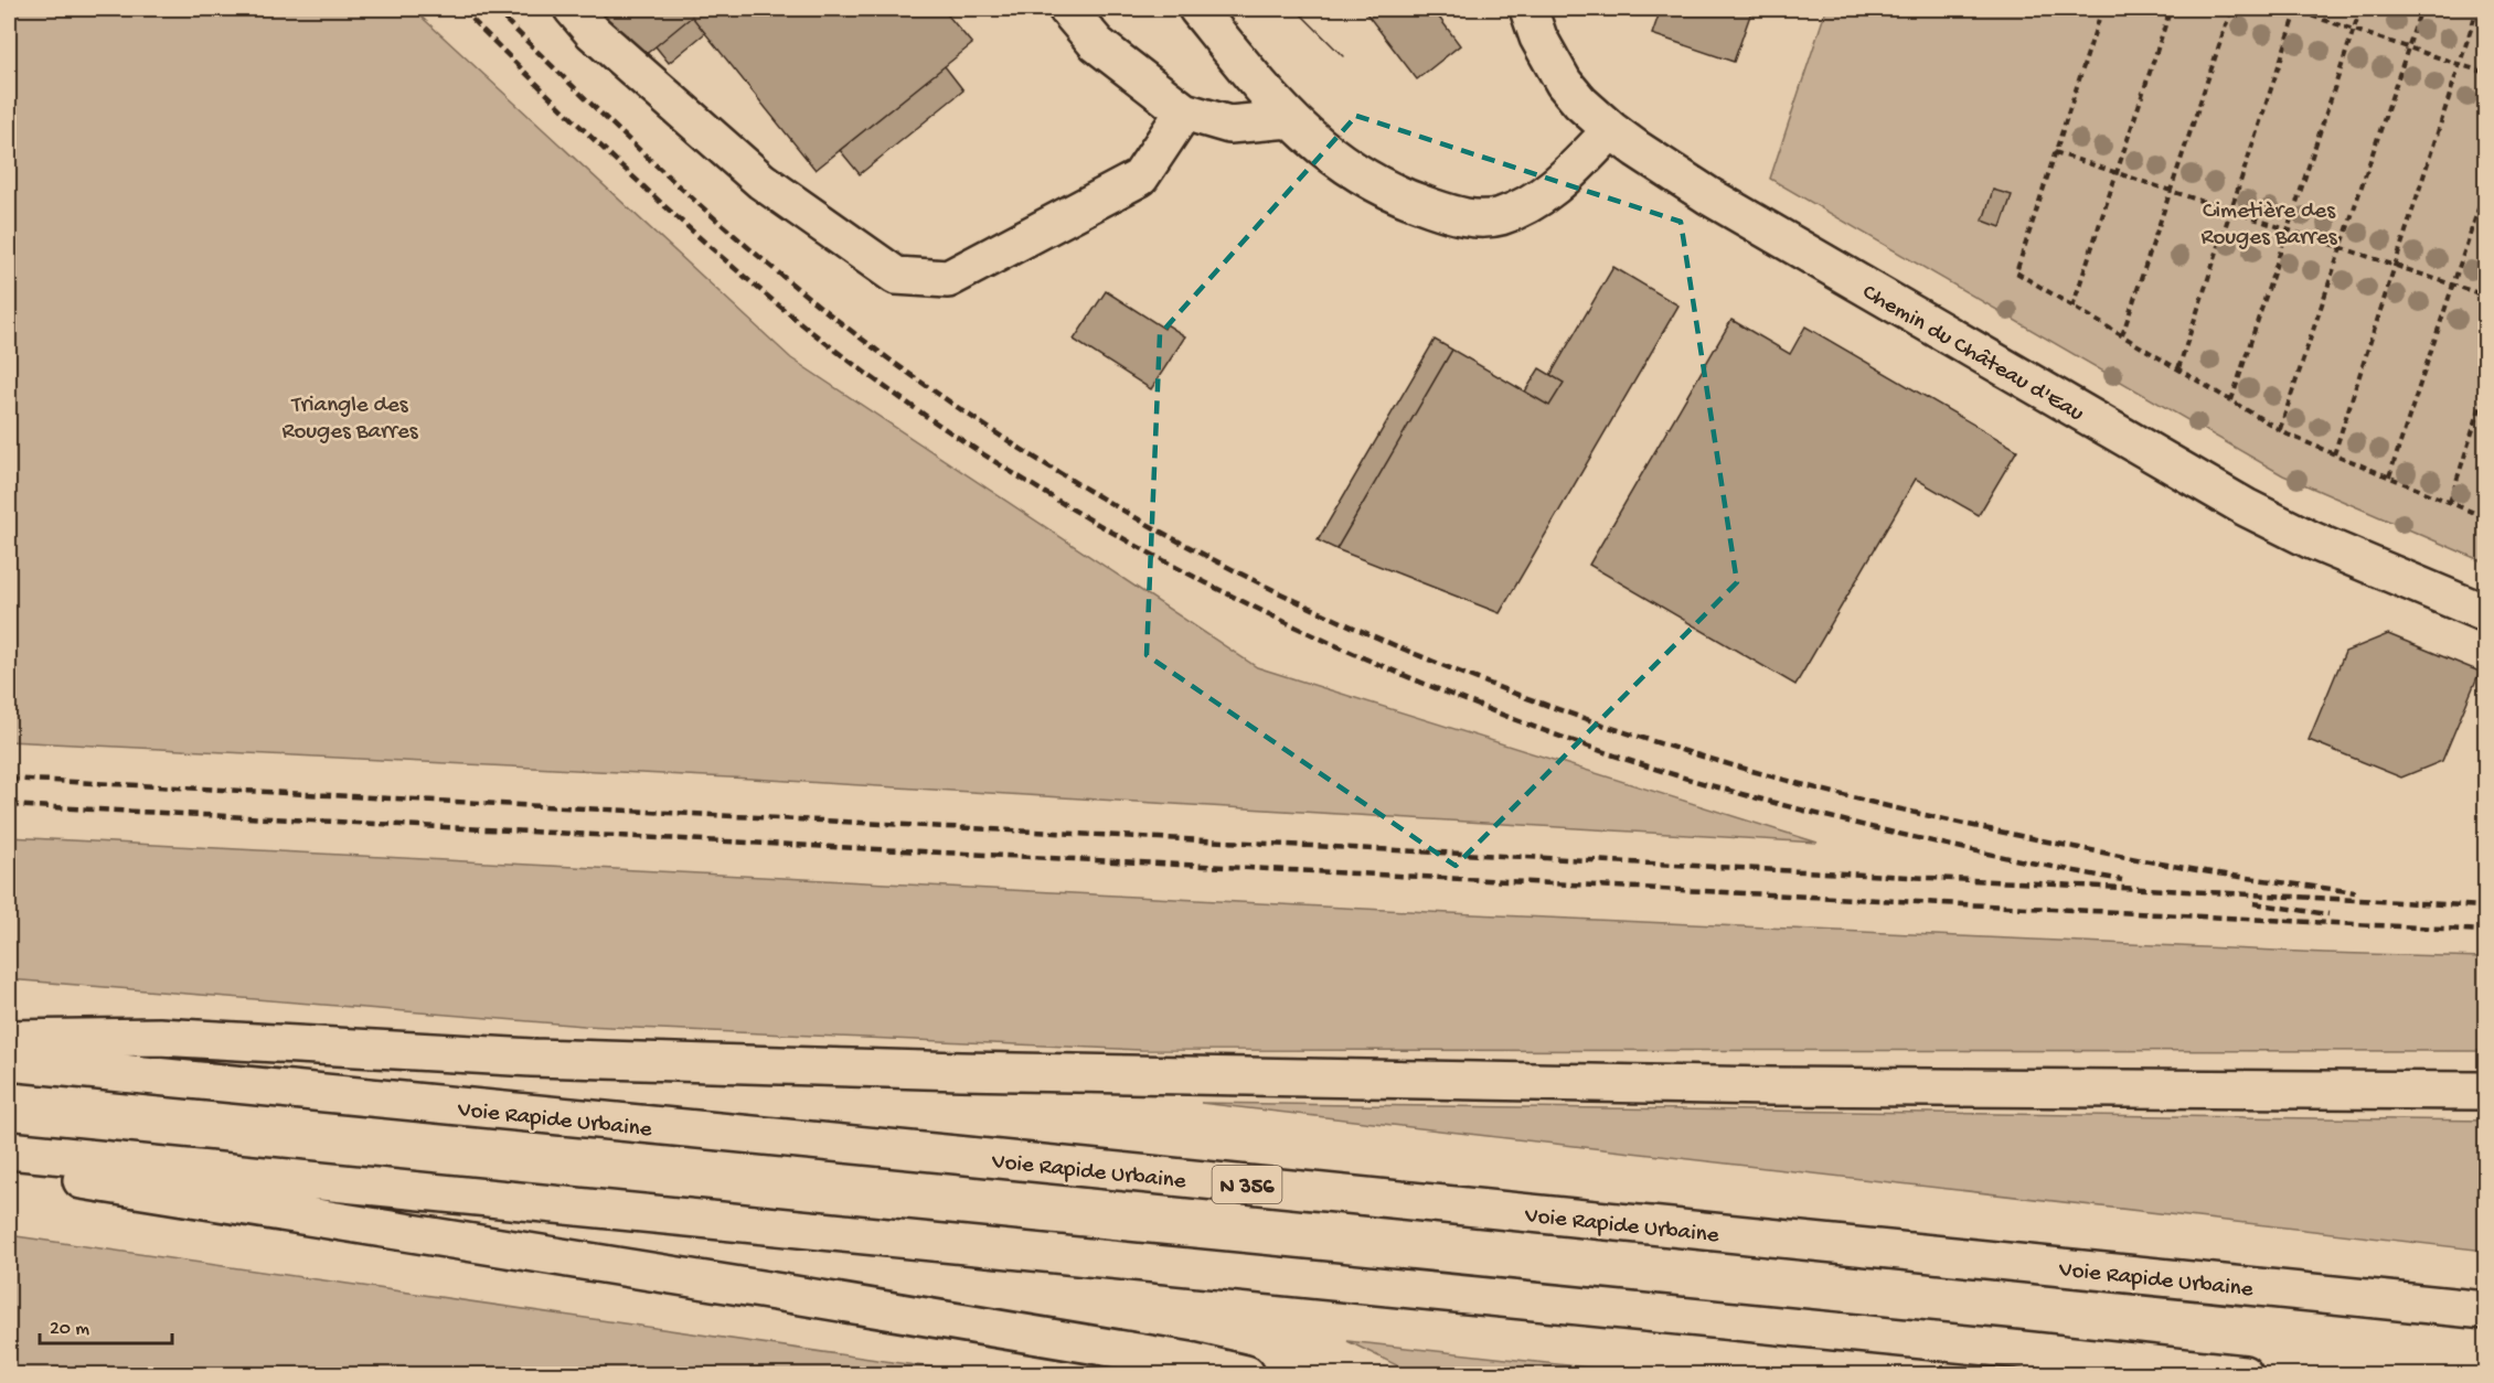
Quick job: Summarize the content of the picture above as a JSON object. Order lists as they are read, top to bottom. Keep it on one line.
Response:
{"streets":{"main road":["Chemin du Château d'Eau","Voie Rapide Urbaine","N 356"]},"parks":["Cimetière des Rouges Barres","Triangle des Rouges Barres"],"scale_bar":"20 m"}
